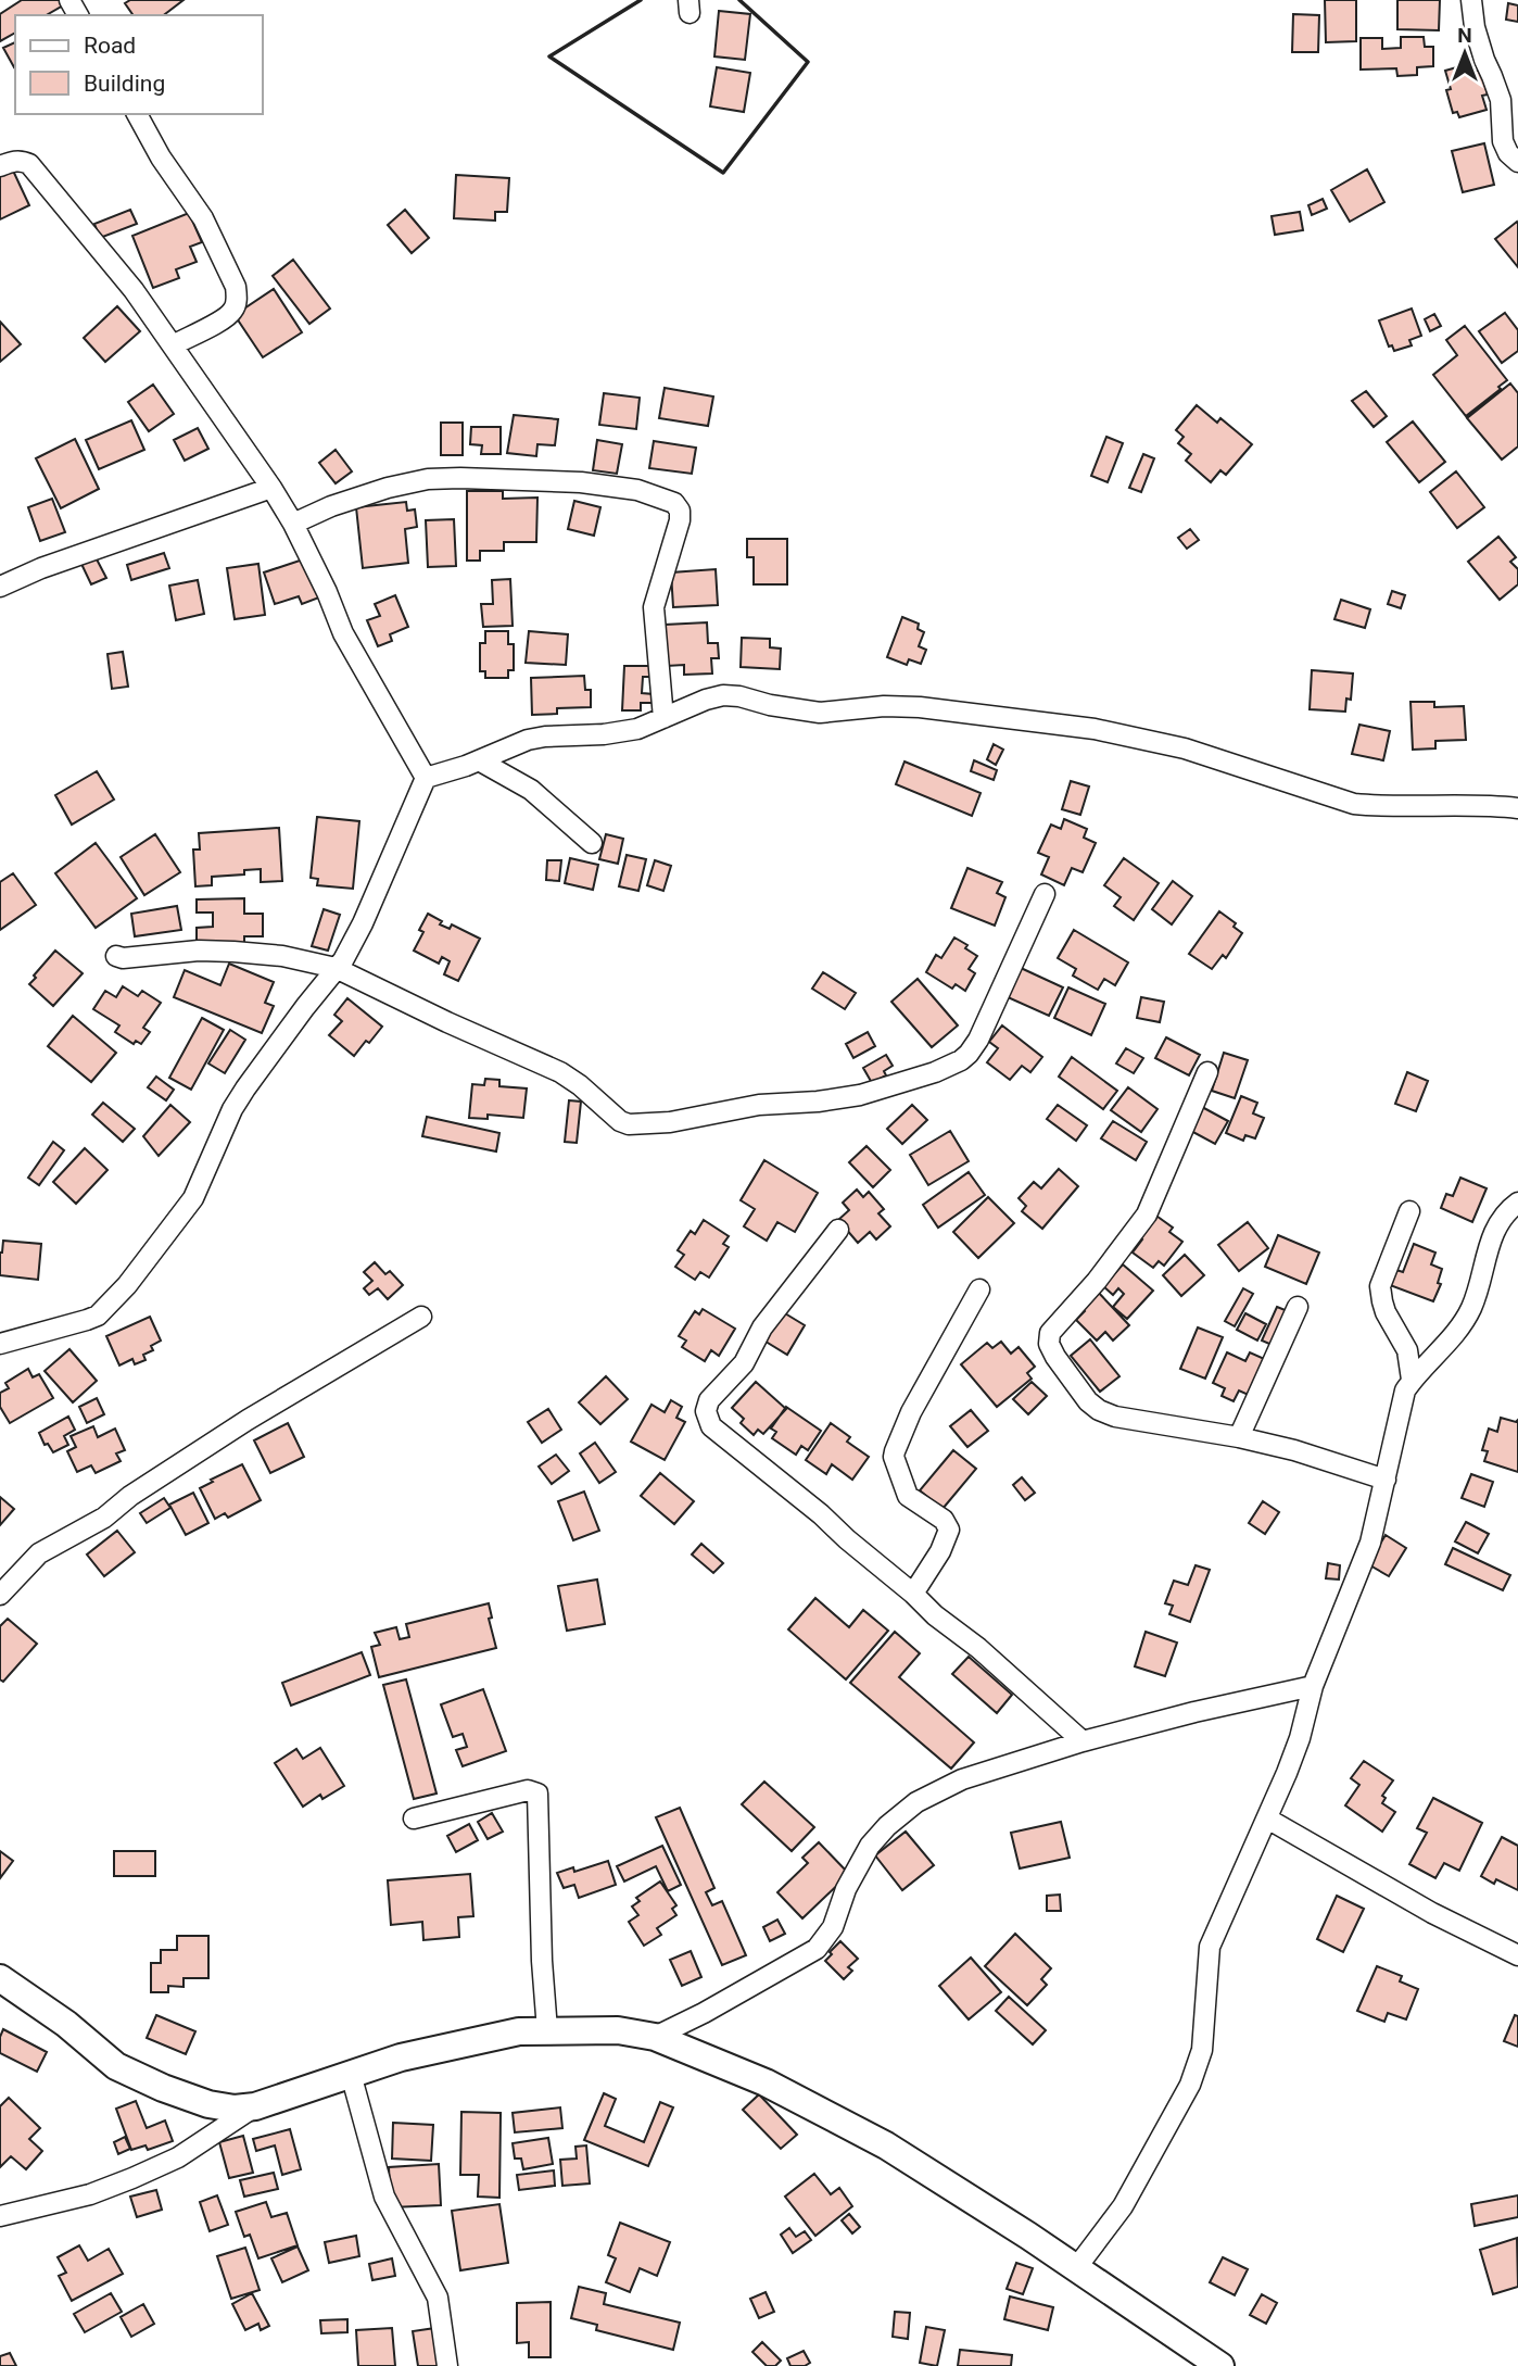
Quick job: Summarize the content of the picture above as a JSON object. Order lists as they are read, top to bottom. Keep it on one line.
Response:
{"legend":["Road","Building"],"north":"top"}
